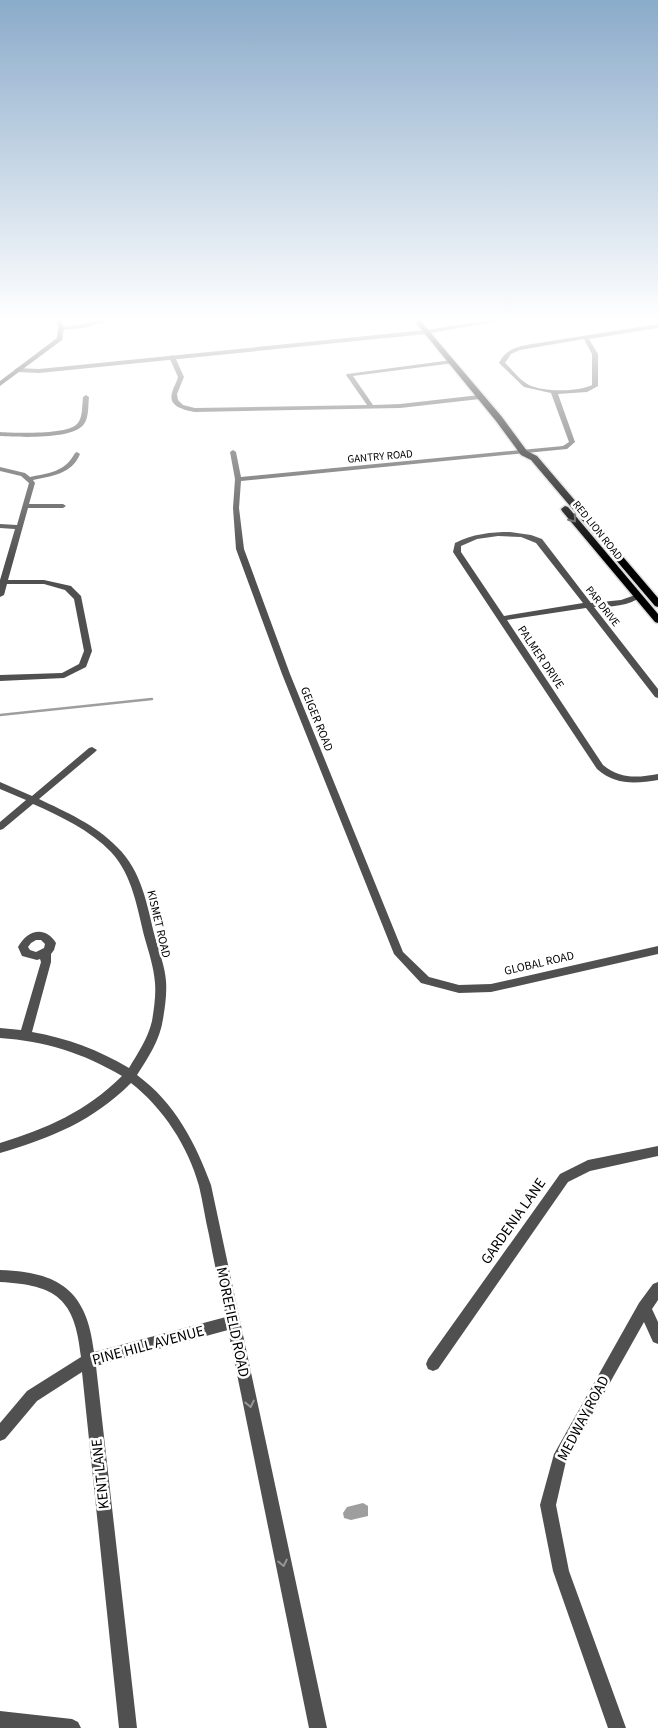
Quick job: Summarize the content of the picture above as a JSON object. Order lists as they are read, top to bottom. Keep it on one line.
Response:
{"streets":{"main road":["RED LION ROAD"],"street":["GANTRY ROAD","PAR DRIVE","PALMER DRIVE","GEIGER ROAD","KISMET ROAD","GLOBAL ROAD","GARDENIA LANE","MOREFIELD ROAD","PINE HILL AVENUE","MEDWAY ROAD","KENT LANE"]},"crossings":[["GANTRY ROAD","RED LION ROAD"],["GANTRY ROAD","GEIGER ROAD"],["PAR DRIVE","PALMER DRIVE"],["GEIGER ROAD","GLOBAL ROAD"],["KISMET ROAD","MOREFIELD ROAD"],["MOREFIELD ROAD","PINE HILL AVENUE"],["PINE HILL AVENUE","KENT LANE"]],"one_way":["MOREFIELD ROAD"]}
